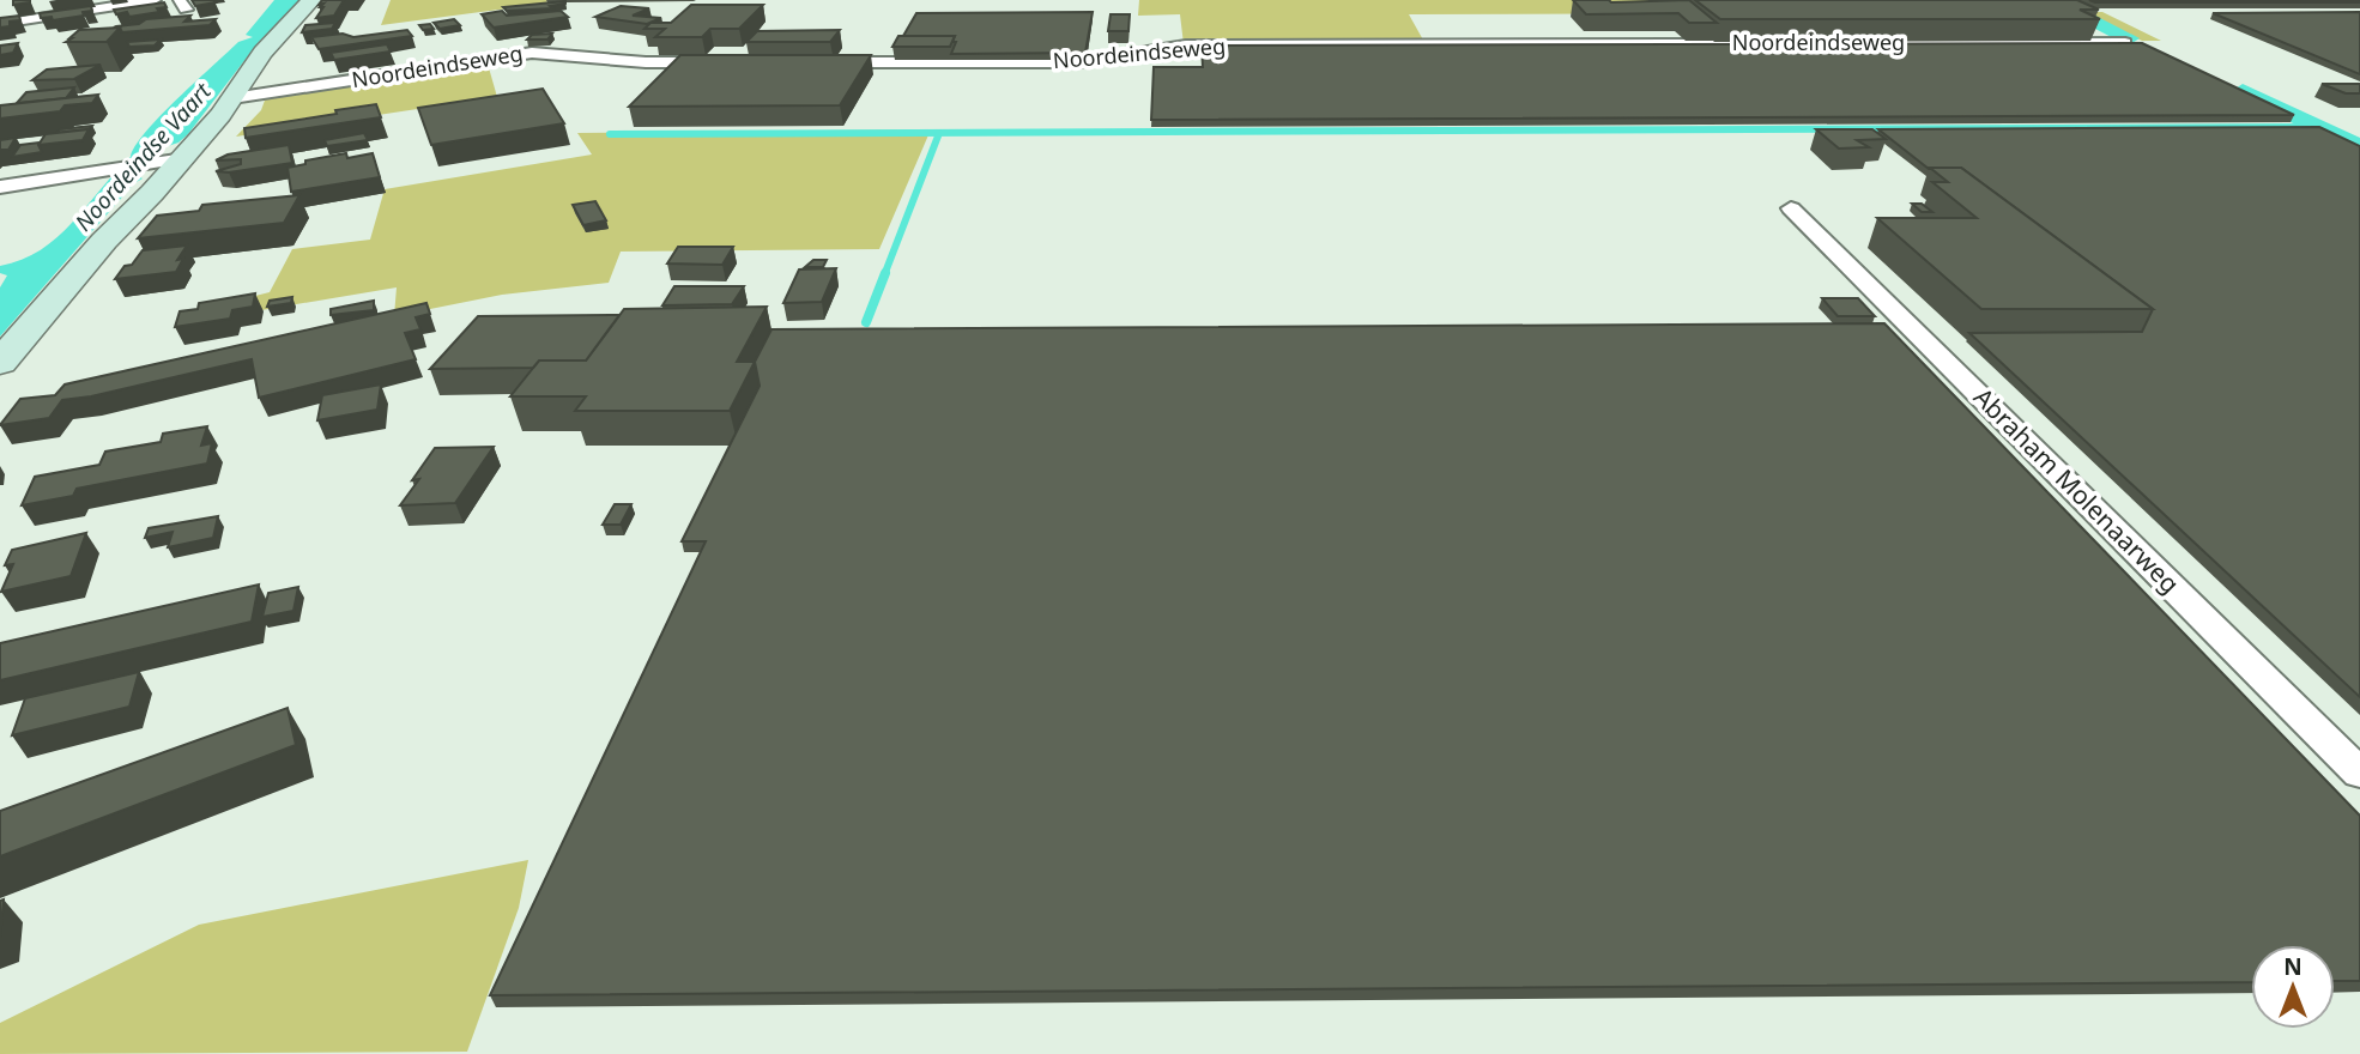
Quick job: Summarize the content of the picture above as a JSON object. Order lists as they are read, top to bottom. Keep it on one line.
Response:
{"streets":{"street":["Noordeindseweg","Abraham Molenaarweg"]},"water":["Noordeindse Vaart"],"north":"top"}
